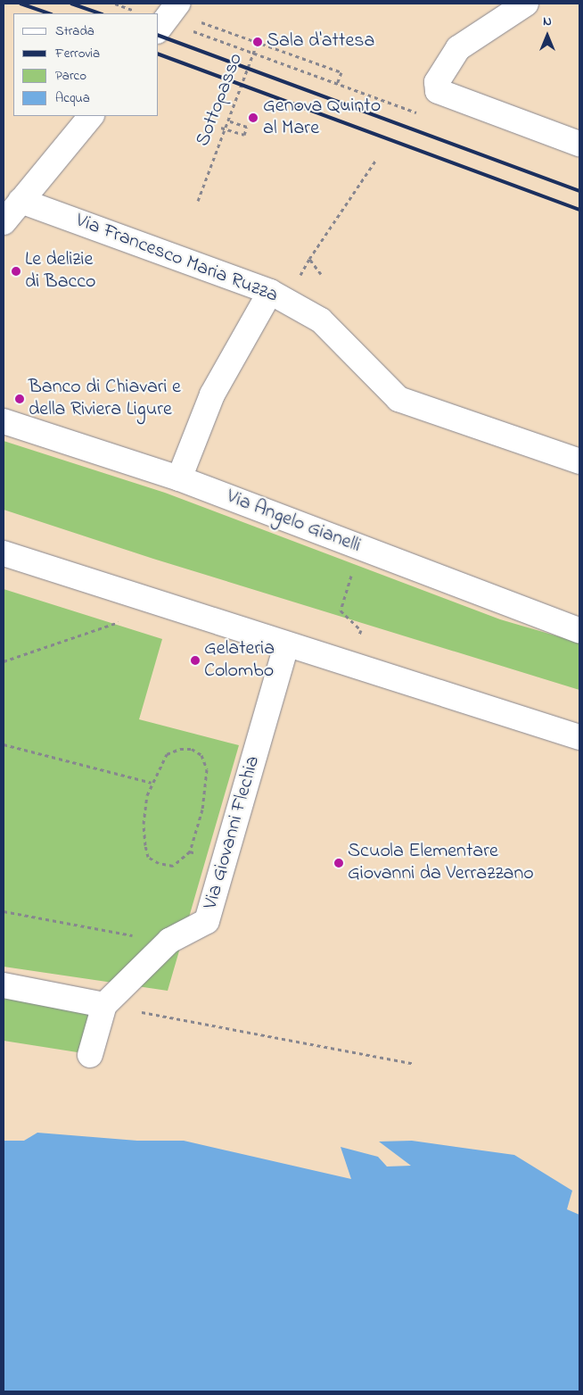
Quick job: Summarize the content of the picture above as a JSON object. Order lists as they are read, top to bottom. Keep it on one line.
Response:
{"streets":{"street":["Via Francesco Maria Ruzza","Via Angelo Gianelli","Via Giovanni Flechia"],"path":["Sottopasso"]},"places":["Sala d'attesa","Genova Quinto al Mare","Le delizie di Bacco","Banco di Chiavari e della Riviera Ligure","Gelateria Colombo","Scuola Elementare Giovanni da Verrazzano"],"legend":["Strada","Ferrovia","Parco","Acqua"],"north":"top"}
